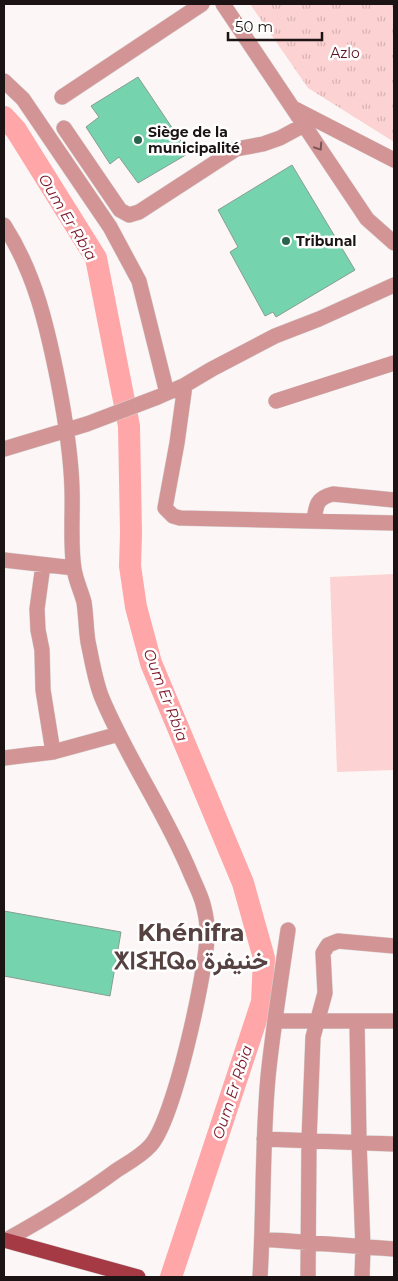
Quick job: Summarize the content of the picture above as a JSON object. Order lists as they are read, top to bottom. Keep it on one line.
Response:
{"districts":["Khénifra ⵅⵏⵉⴼⵕⴰ خنيفرة"],"water":["Oum Er Rbia"],"parks":["Azlo"],"places":["Siège de la municipalité","Tribunal"],"scale_bar":"50 m"}
